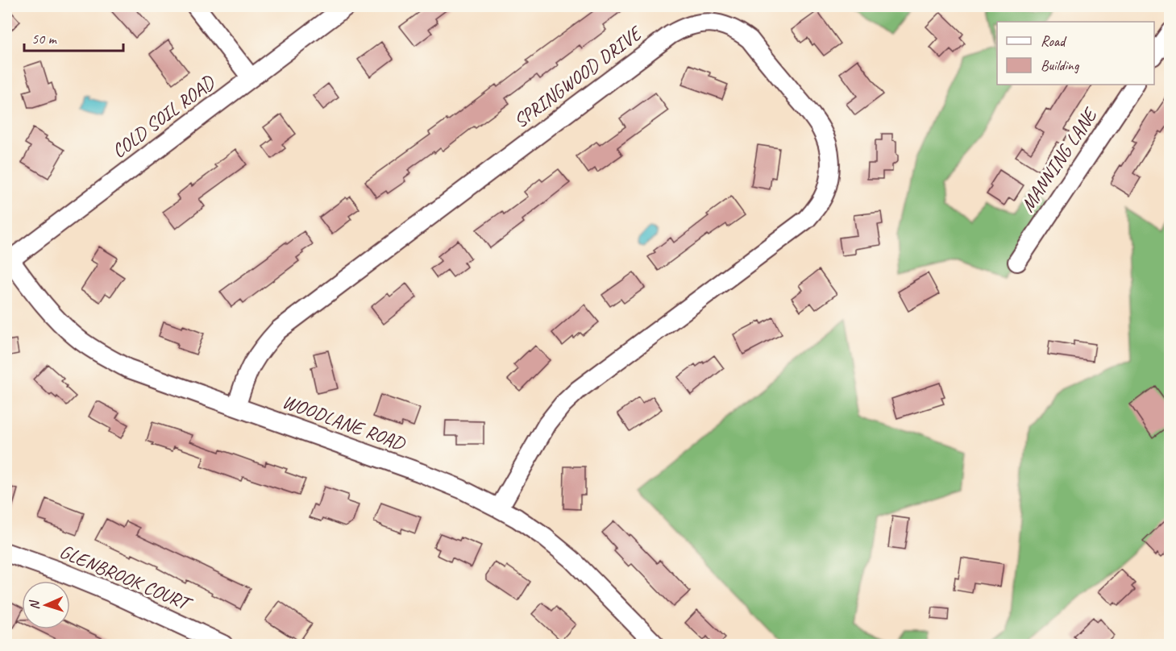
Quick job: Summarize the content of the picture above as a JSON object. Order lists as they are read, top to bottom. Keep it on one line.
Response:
{"streets":{"street":["SPRINGWOOD DRIVE","COLD SOIL ROAD","MANNING LANE","WOODLANE ROAD","GLENBROOK COURT"]},"crossings":[["SPRINGWOOD DRIVE","WOODLANE ROAD"],["COLD SOIL ROAD","WOODLANE ROAD"]],"legend":["Road","Building"],"scale_bar":"50 m","north":"left"}
